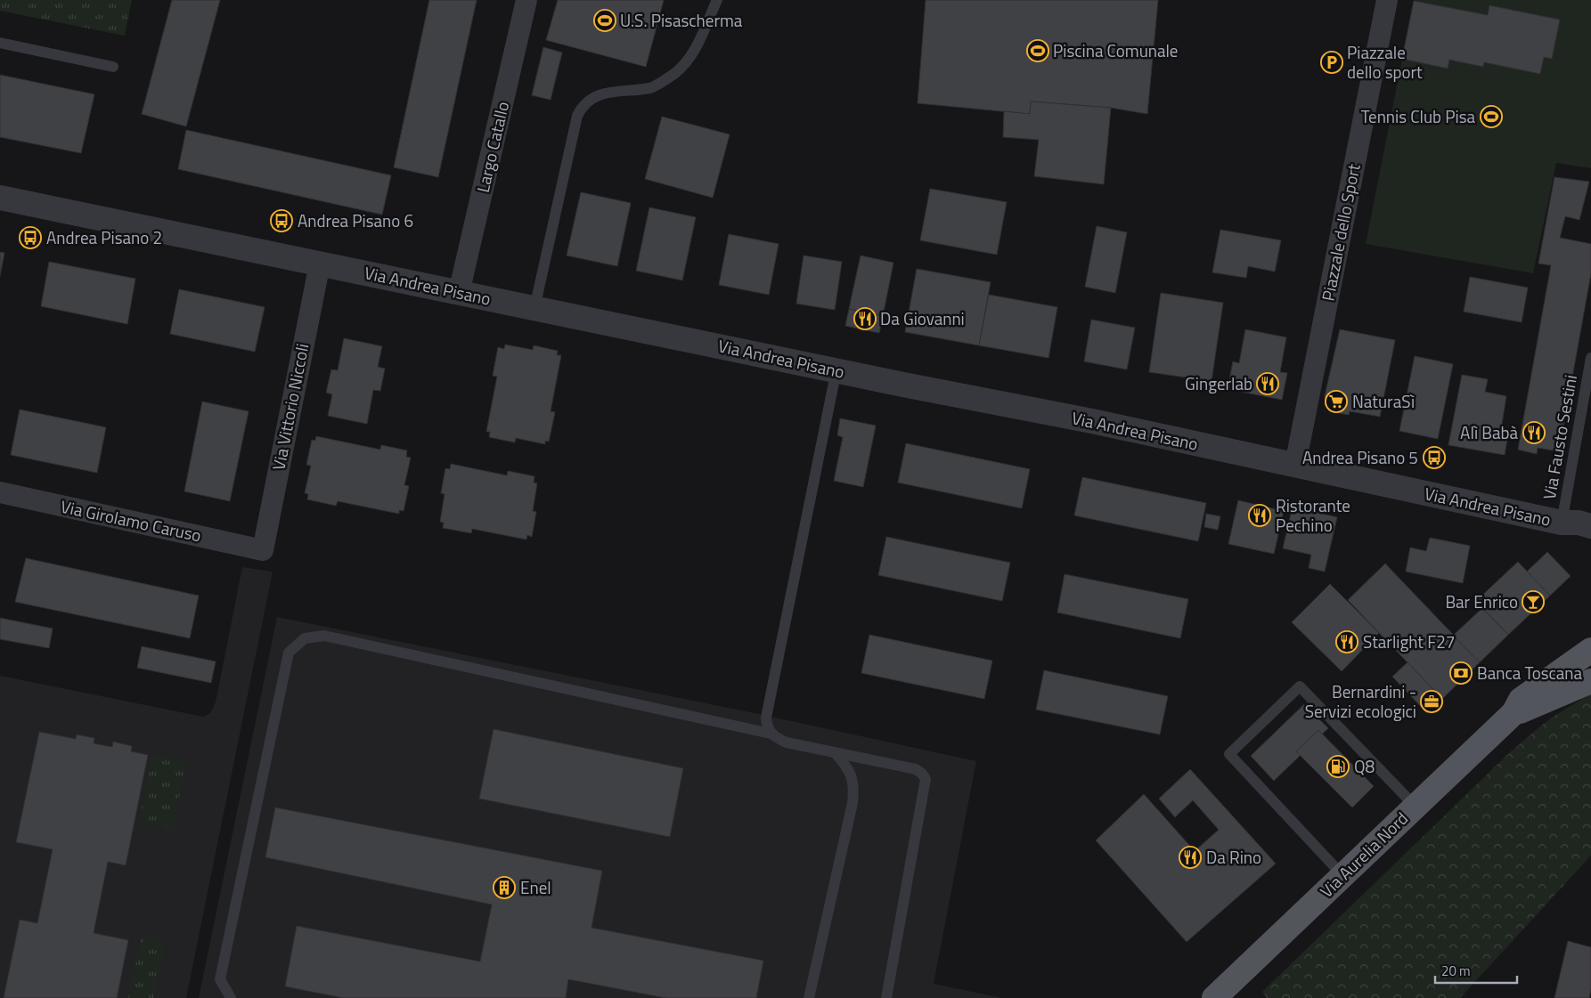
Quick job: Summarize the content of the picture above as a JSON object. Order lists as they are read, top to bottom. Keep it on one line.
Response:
{"streets":{"main road":["Via Aurelia Nord"],"street":["Largo Catallo","Piazzale dello Sport","Via Andrea Pisano","Via Vittorio Niccoli","Via Girolamo Caruso"],"lane":["Via Fausto Sestini"]},"crossings":[["Largo Catallo","Via Andrea Pisano"],["Piazzale dello Sport","Via Andrea Pisano"],["Via Andrea Pisano","Via Vittorio Niccoli"],["Via Andrea Pisano","Via Fausto Sestini"],["Via Vittorio Niccoli","Via Girolamo Caruso"]],"places":{"sports":["U.S. Pisascherma","Piscina Comunale","Tennis Club Pisa"],"parking":["Piazzale dello sport"],"bus stop":["Andrea Pisano 6","Andrea Pisano 2","Andrea Pisano 5"],"restaurant":["Da Giovanni","Gingerlab","Alì Babà","Ristorante Pechino","Starlight F27","Da Rino"],"supermarket":["NaturaSì"],"bar":["Bar Enrico"],"bank":["Banca Toscana"],"office":["Bernardini - Servizi ecologici"],"fuel station":["Q8"],"building":["Enel"]},"scale_bar":"20 m"}
